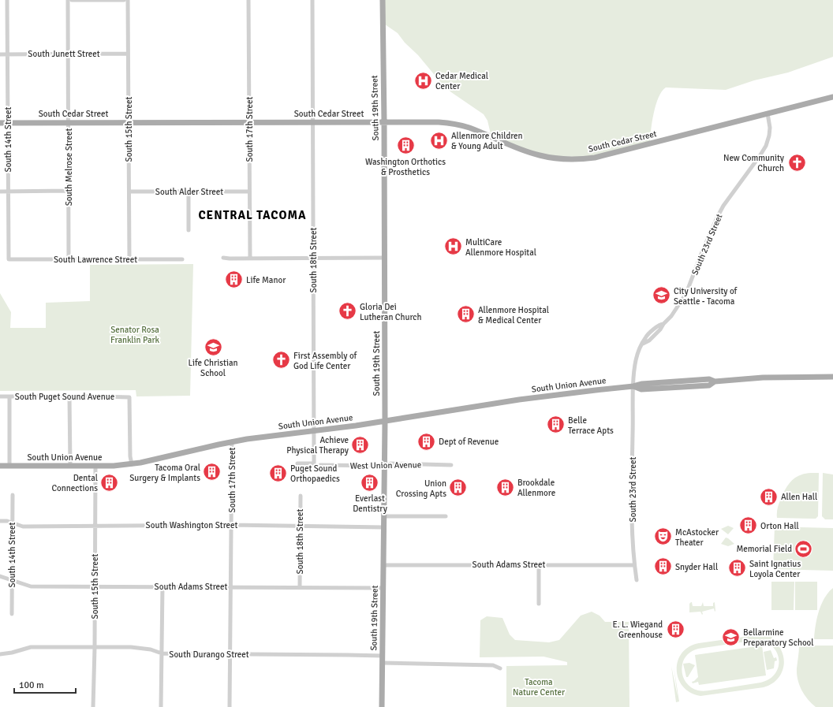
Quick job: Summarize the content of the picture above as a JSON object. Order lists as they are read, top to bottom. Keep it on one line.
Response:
{"streets":{"main road":["South 19th Street","South Cedar Street","South Union Avenue"],"street":["South Junett Street","South 15th Street","South 17th Street","South 14th Street","South Melrose Street","South Alder Street","South 23rd Street","South Lawrence Street","South 18th Street","South Puget Sound Avenue","West Union Avenue","South Washington Street","South Adams Street","South Durango Street"]},"crossings":[["South Junett Street","South 15th Street"],["South Junett Street","South 14th Street"],["South Junett Street","South Melrose Street"],["South 19th Street","South Cedar Street"],["South 19th Street","South Union Avenue"],["South 19th Street","West Union Avenue"],["South 19th Street","South Washington Street"],["South 19th Street","South Adams Street"],["South 19th Street","South Durango Street"],["South Cedar Street","South 15th Street"],["South Cedar Street","South 17th Street"],["South Cedar Street","South 14th Street"],["South Cedar Street","South Melrose Street"],["South Cedar Street","South 23rd Street"],["South Cedar Street","South 18th Street"],["South 15th Street","South Alder Street"],["South 15th Street","South Lawrence Street"],["South 15th Street","South Union Avenue"],["South 15th Street","South Washington Street"],["South 15th Street","South Adams Street"],["South 15th Street","South Durango Street"],["South 17th Street","South Alder Street"],["South 17th Street","South Union Avenue"],["South 17th Street","South Washington Street"],["South 17th Street","South Adams Street"],["South 17th Street","South Durango Street"],["South 14th Street","South Lawrence Street"],["South 14th Street","South Washington Street"],["South 14th Street","South Adams Street"],["South Melrose Street","South Lawrence Street"],["South 23rd Street","South Union Avenue"],["South 23rd Street","South Adams Street"],["South 18th Street","South Union Avenue"],["South 18th Street","South Washington Street"],["South 18th Street","South Adams Street"],["South Union Avenue","South Puget Sound Avenue"]],"districts":["CENTRAL TACOMA"],"parks":["Senator Rosa Franklin Park","Tacoma Nature Center"],"places":{"hospital":["Cedar Medical Center","Allenmore Children & Young Adult","MultiCare Allenmore Hospital"],"building":["Washington Orthotics & Prosthetics","Life Manor","Allenmore Hospital & Medical Center","Belle Terrace Apts","Dept of Revenue","Achieve Physical Therapy","Tacoma Oral Surgery & Implants","Puget Sound Orthopaedics","Dental Connections","Everlast Dentistry","Brookdale Allenmore","Union Crossing Apts","Allen Hall","Orton Hall","Snyder Hall","Saint Ignatius Loyola Center","E. L. Wiegand Greenhouse"],"church":["New Community Church","Gloria Dei Lutheran Church","First Assembly of God Life Center"],"school or university":["City University of Seattle - Tacoma","Life Christian School","Bellarmine Preparatory School"],"theatre":["McAstocker Theater"],"sports":["Memorial Field"]},"scale_bar":"100 m"}
